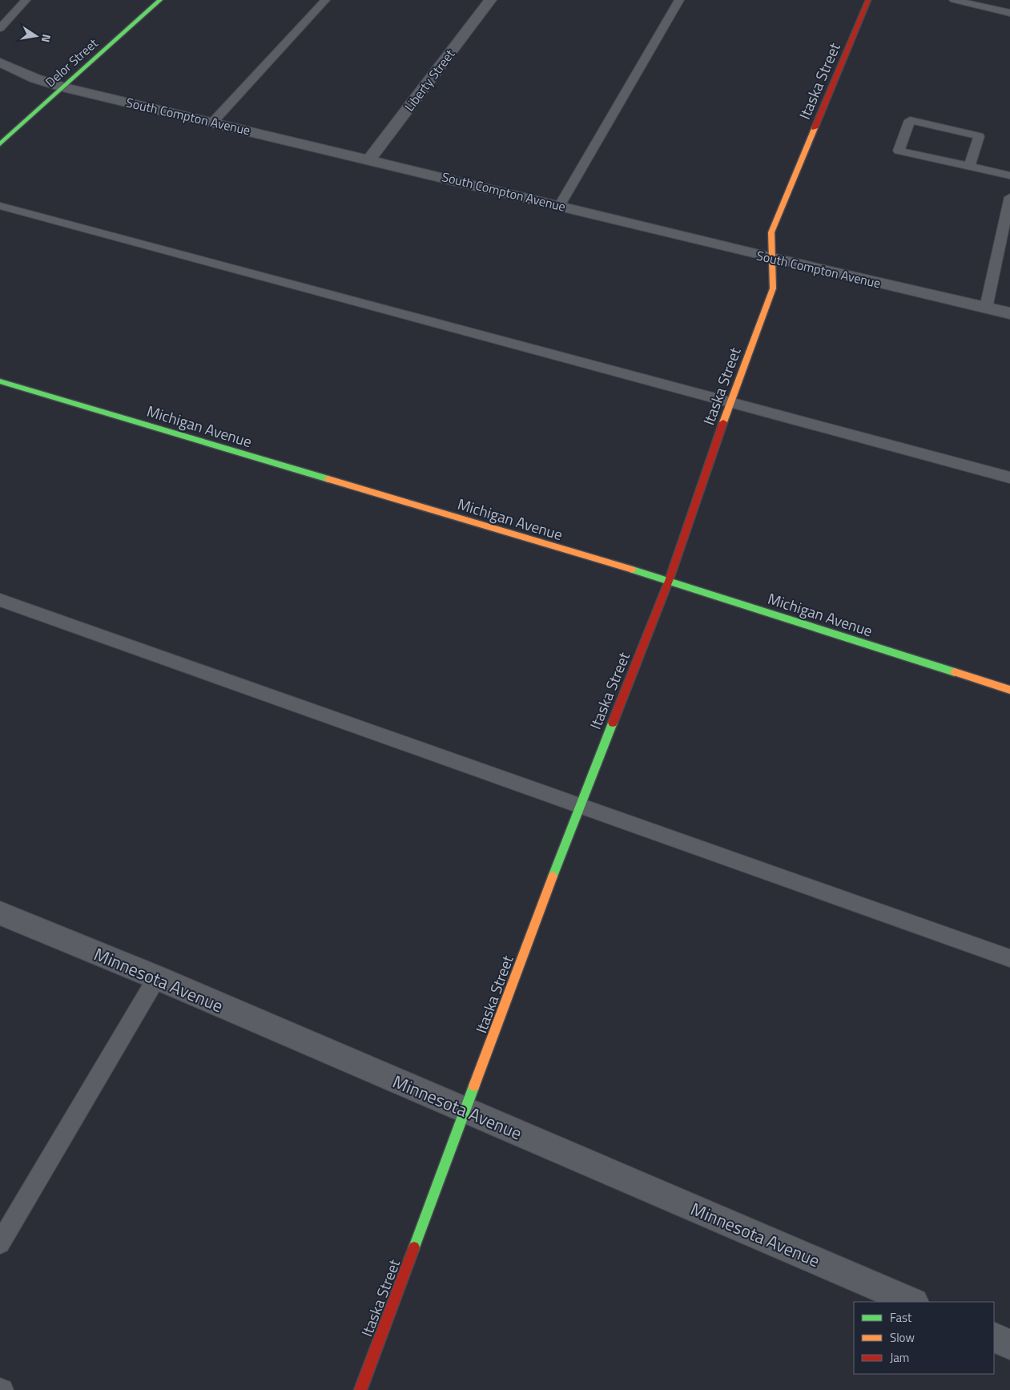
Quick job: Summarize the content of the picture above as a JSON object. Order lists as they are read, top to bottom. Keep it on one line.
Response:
{"streets":{"street":["Delor Street","Liberty Street","Itaska Street","South Compton Avenue","Michigan Avenue","Minnesota Avenue"]},"crossings":[["Delor Street","South Compton Avenue"],["Liberty Street","South Compton Avenue"],["Itaska Street","South Compton Avenue"],["Itaska Street","Michigan Avenue"],["Itaska Street","Minnesota Avenue"]],"legend":["Fast","Slow","Jam"],"north":"right"}
